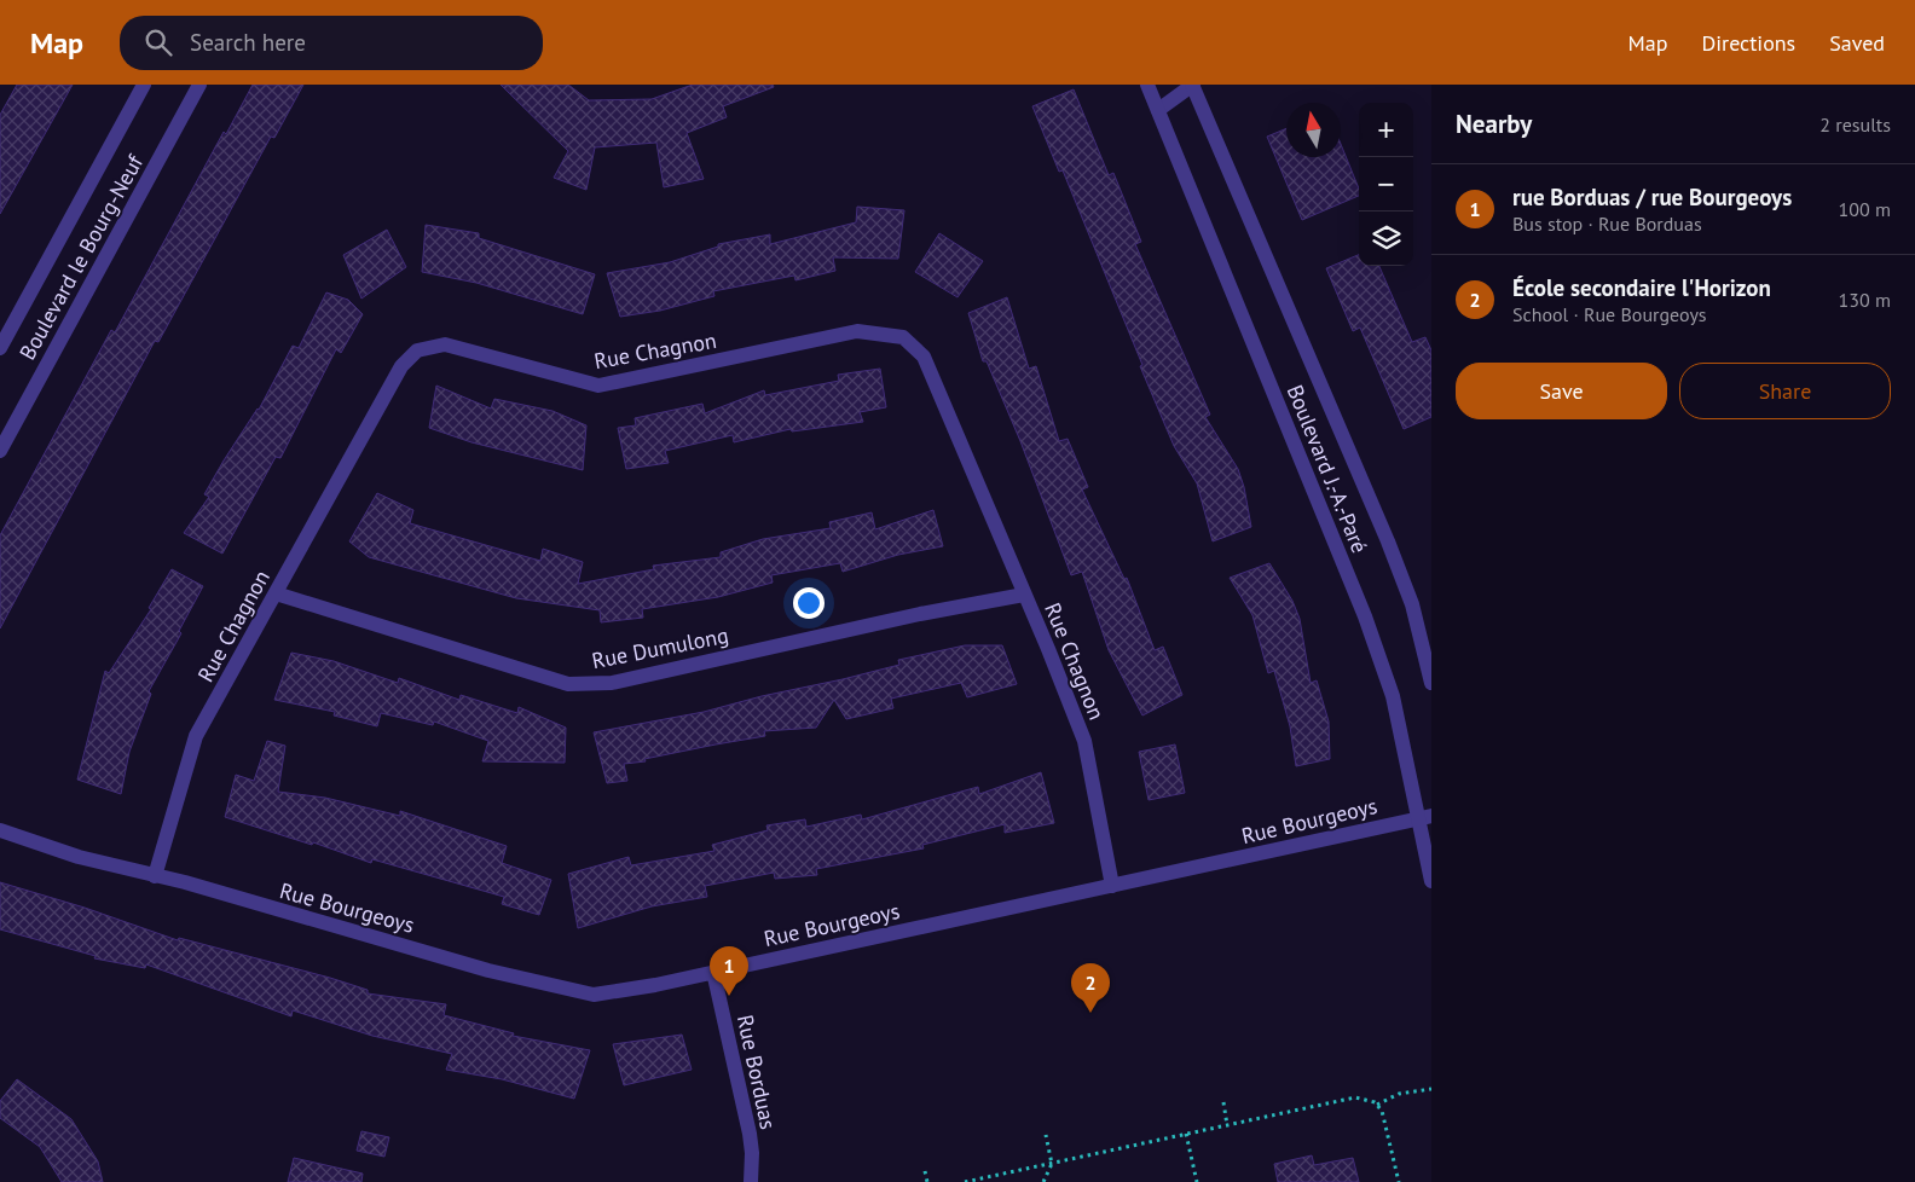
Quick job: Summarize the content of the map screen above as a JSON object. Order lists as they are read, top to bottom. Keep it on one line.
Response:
{"streets":{"street":["Boulevard le Bourg-Neuf","Rue Chagnon","Boulevard J.-A.-Paré","Rue Dumulong","Rue Bourgeoys","Rue Borduas"]},"crossings":[["Rue Chagnon","Rue Dumulong"],["Rue Chagnon","Rue Bourgeoys"],["Boulevard J.-A.-Paré","Rue Bourgeoys"],["Rue Bourgeoys","Rue Borduas"]],"north":"top","page":{"header":"Map","search":"Search here","nav":["Map","Directions","Saved"],"heading":["Nearby","2 results"],"map_buttons":["+","−"],"list":[{"mark":"1","name":"rue Borduas / rue Bourgeoys","note":"Bus stop · Rue Borduas","value":"100 m"},{"mark":"2","name":"École secondaire l'Horizon","note":"School · Rue Bourgeoys","value":"130 m"}],"buttons":["Save","Share"],"pins":["1","2"]}}
